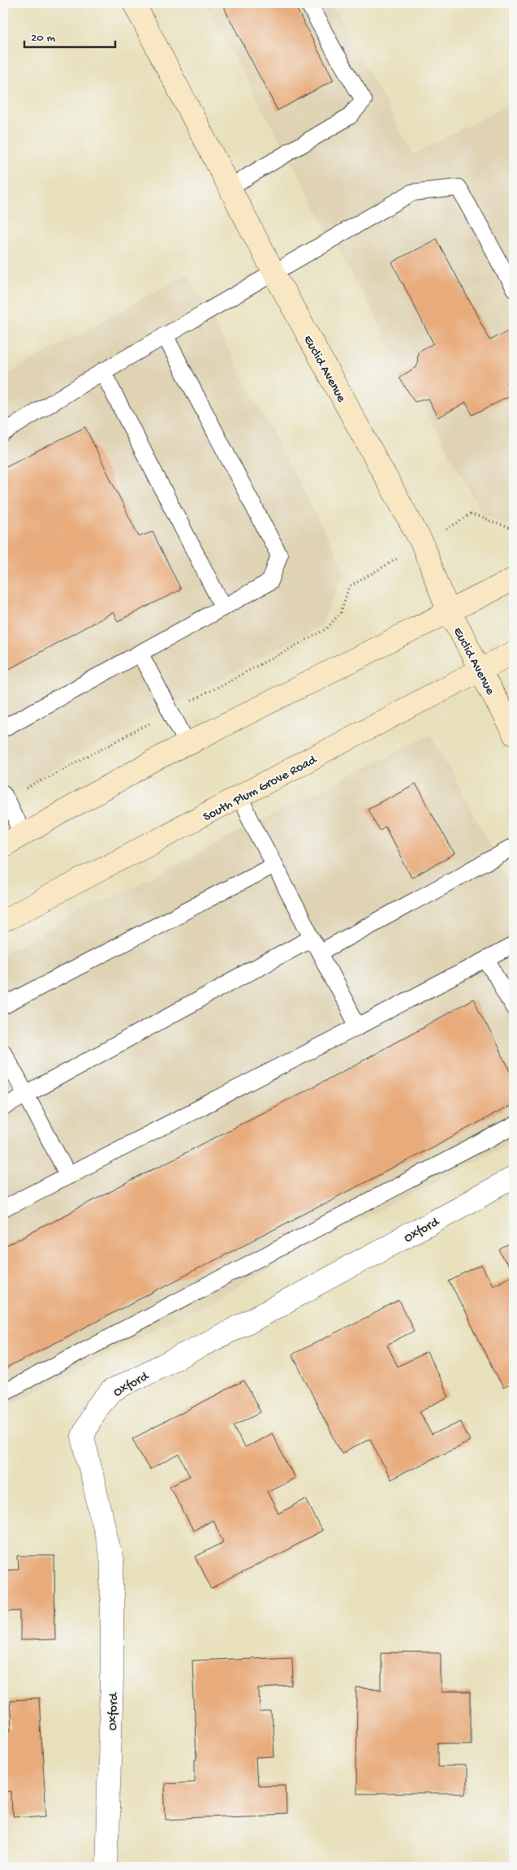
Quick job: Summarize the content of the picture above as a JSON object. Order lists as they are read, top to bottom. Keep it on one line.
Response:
{"streets":{"main road":["Euclid Avenue","South Plum Grove Road"],"street":["Oxford"]},"crossings":[["Euclid Avenue","South Plum Grove Road"]],"scale_bar":"20 m"}
